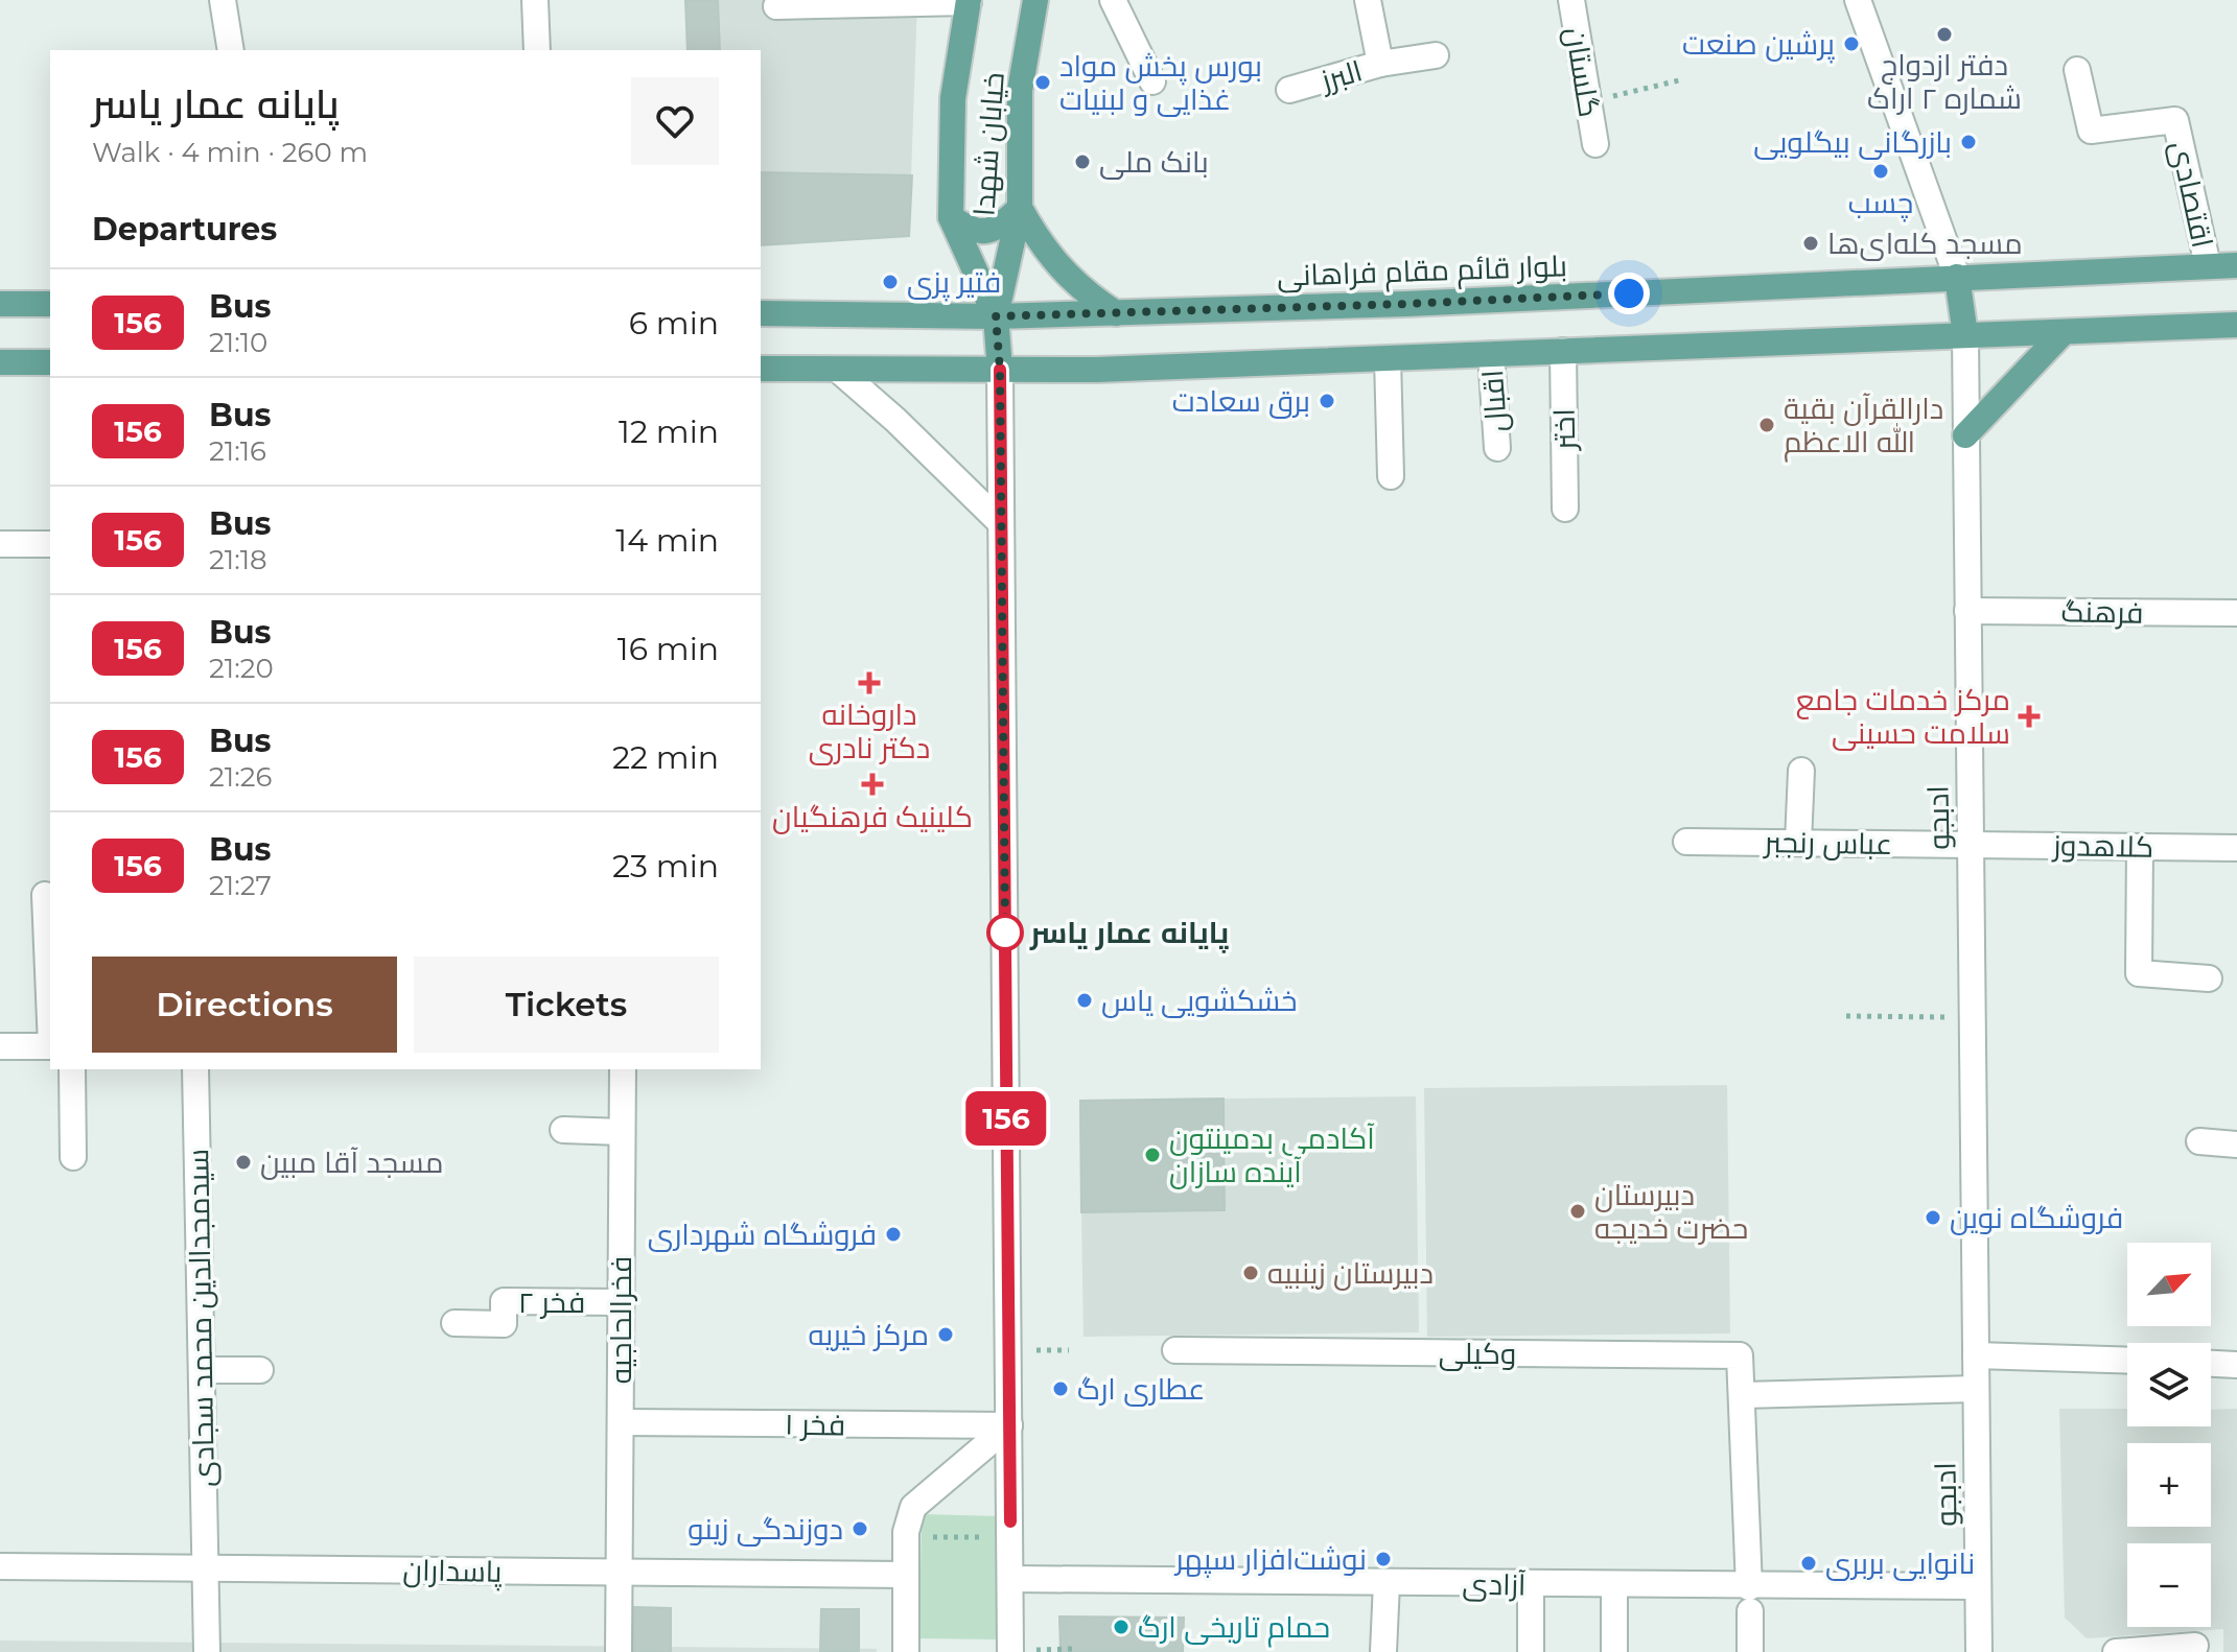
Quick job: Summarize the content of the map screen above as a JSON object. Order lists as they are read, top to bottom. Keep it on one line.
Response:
{"streets":{"main road":["خیابان شهدا","بلوار قائم مقام فراهانی","ادبجو"],"street":["گلستان","البرز","اقتصادی","اقبال","اختر","فرهنگ","عباس رنجبر","کلاهدوز","فخر ۲","سیدمجدالدین محمد سجادی","فخرالحاجیه","وکیلی","فخر ۱","پاسداران","آزادی"]},"crossings":[["خیابان شهدا","بلوار قائم مقام فراهانی"],["اقتصادی","بلوار قائم مقام فراهانی"],["بلوار قائم مقام فراهانی","ادبجو"],["فرهنگ","ادبجو"],["ادبجو","عباس رنجبر"],["ادبجو","کلاهدوز"],["ادبجو","آزادی"],["عباس رنجبر","کلاهدوز"],["فخر ۲","فخرالحاجیه"],["سیدمجدالدین محمد سجادی","پاسداران"],["فخرالحاجیه","فخر ۱"],["فخرالحاجیه","پاسداران"],["وکیلی","آزادی"]],"places":{"other":["دفتر ازدواج شماره ۲ اراک","پرشین صنعت","بورس پخش مواد غذایی و لبنیات","بازرگانی بیگلویی","بانک ملی","چسب","مسجد کله‌ای‌ها","فتیر پزی","برق سعادت","دارالقرآن بقیة الله الاعظم","پایانه عمار یاسر","خشکشویی یاس","آکادمی بدمینتون آینده سازان","مسجد آقا مبین","دبیرستان حضرت خدیجه","فروشگاه نوین","فروشگاه شهرداری","دبیرستان زینبیه","مرکز خیریه","عطاری ارگ","دوزندگی زینو","نوشت‌افزار سپهر","نانوایی بربری","حمام تاریخی ارگ"],"health":["داروخانه دکتر نادری","مرکز خدمات جامع سلامت حسینی","کلینیک فرهنگیان"]},"lines":["bus line 156"],"north":"top right","page":{"on_map":"156","heading":[["پایانه عمار یاسر","Walk · 4 min · 260 m"],"Departures"],"list":[{"mark":"156","name":"Bus","note":"21:10","value":"6 min"},{"mark":"156","name":"Bus","note":"21:16","value":"12 min"},{"mark":"156","name":"Bus","note":"21:18","value":"14 min"},{"mark":"156","name":"Bus","note":"21:20","value":"16 min"},{"mark":"156","name":"Bus","note":"21:26","value":"22 min"},{"mark":"156","name":"Bus","note":"21:27","value":"23 min"}],"buttons":["Directions","Tickets"],"map_buttons":["+","−"]}}
